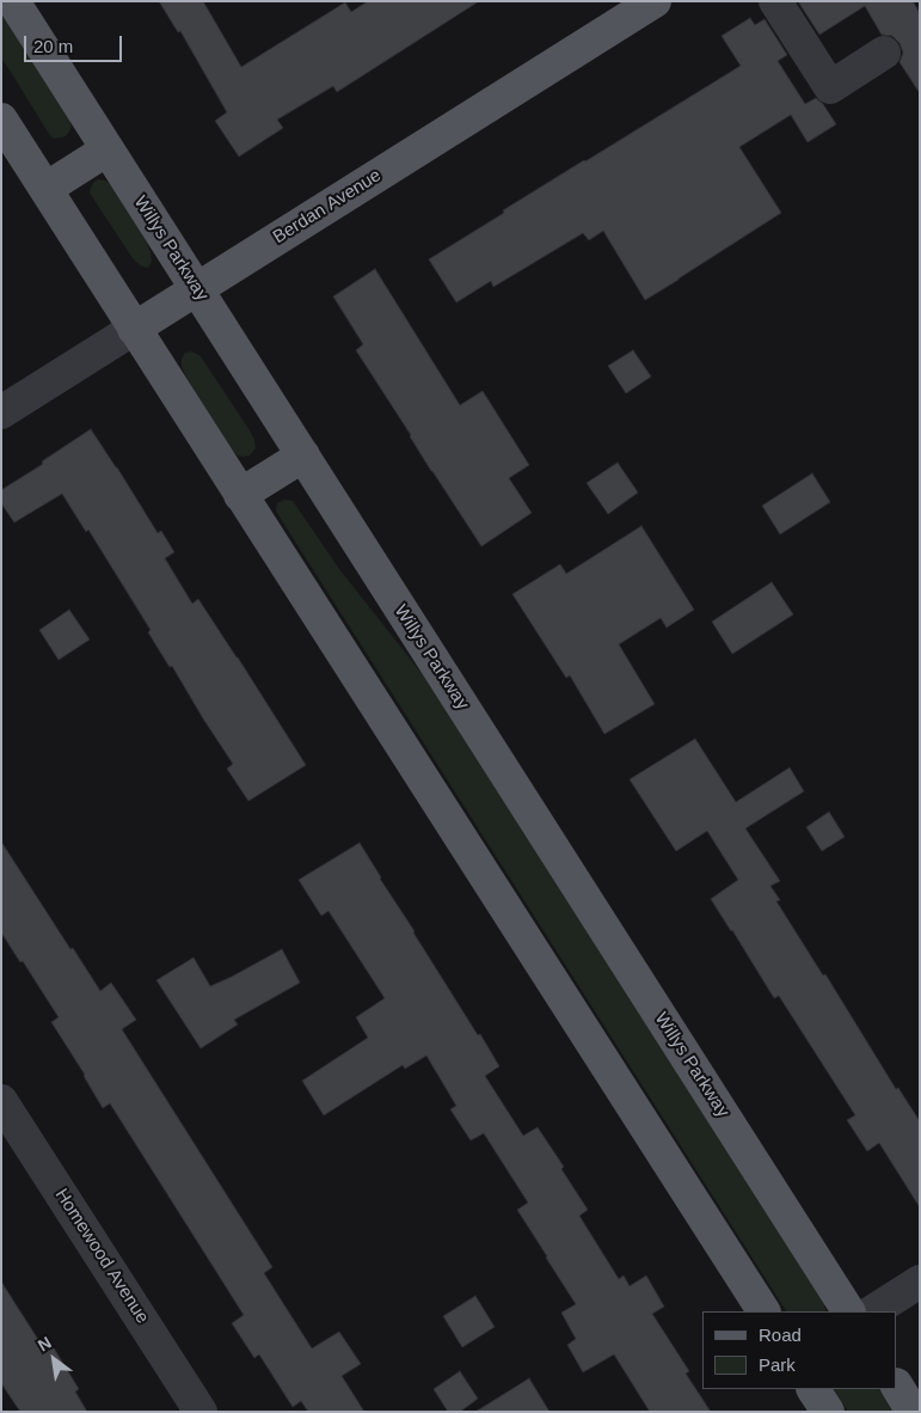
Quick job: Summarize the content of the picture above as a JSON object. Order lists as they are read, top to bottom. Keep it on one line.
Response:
{"streets":{"main road":["Berdan Avenue","Willys Parkway"],"street":["Homewood Avenue"]},"crossings":[["Berdan Avenue","Willys Parkway"]],"legend":["Road","Park"],"scale_bar":"20 m","north":"top left"}
